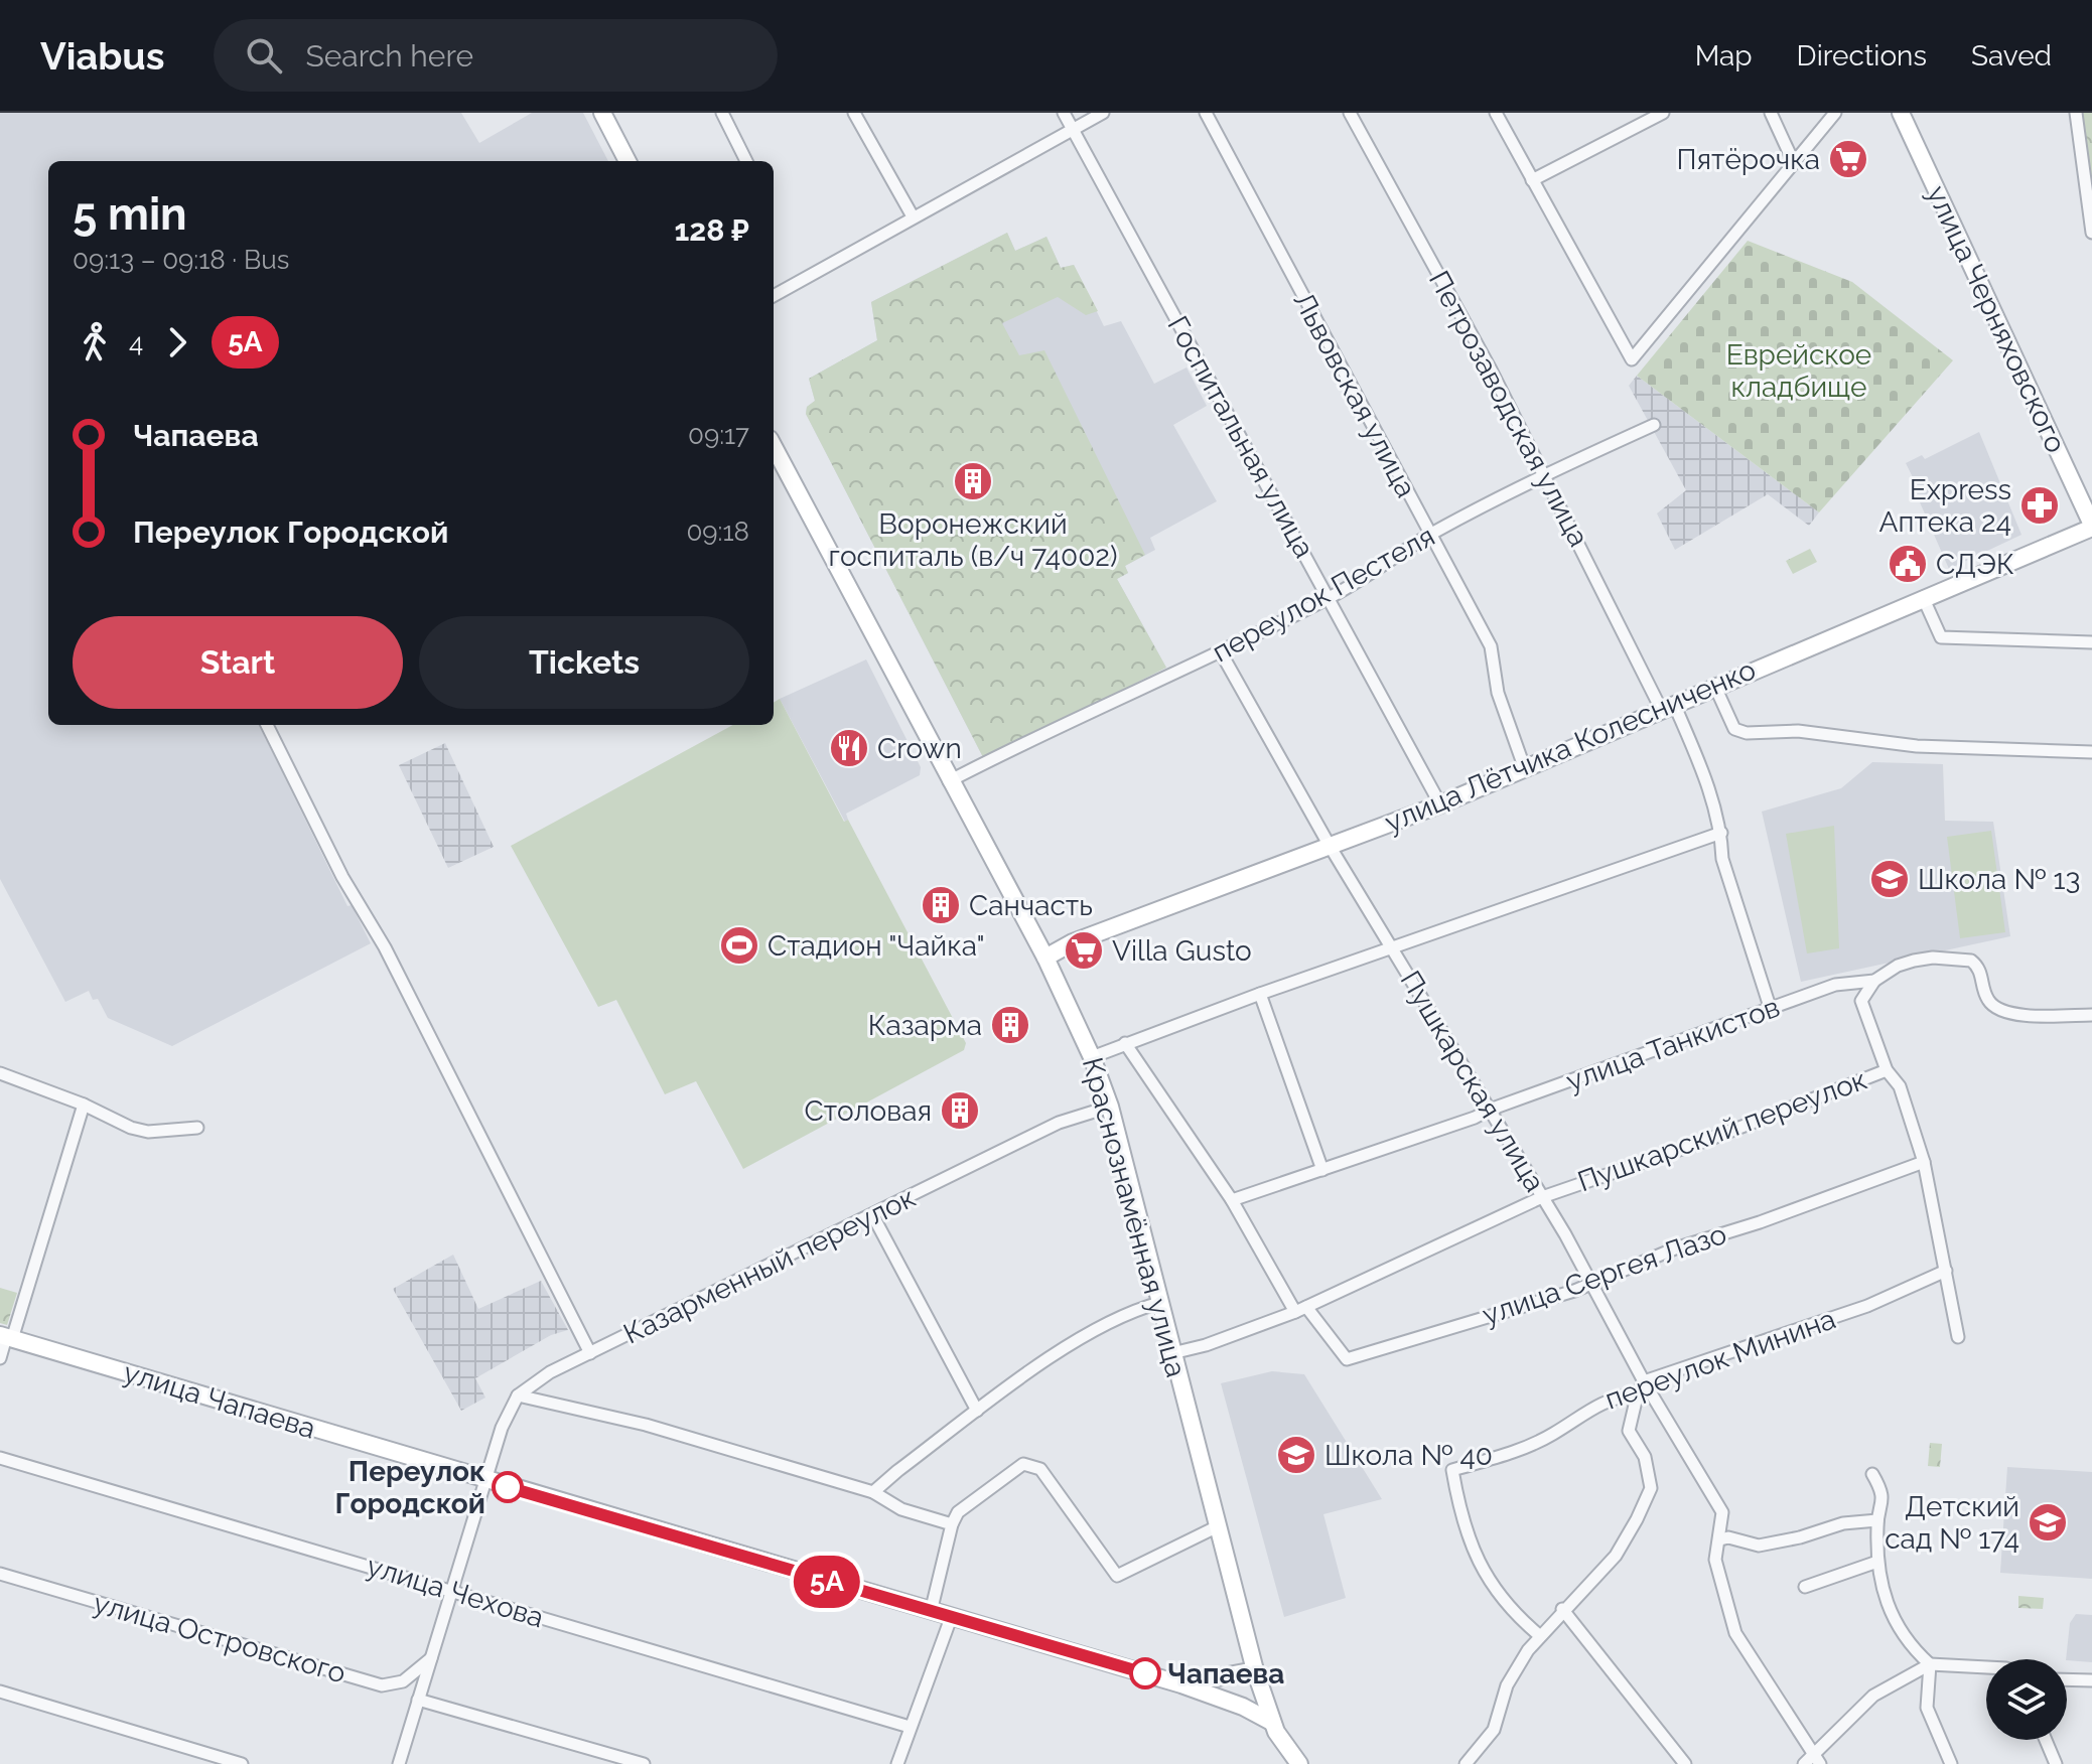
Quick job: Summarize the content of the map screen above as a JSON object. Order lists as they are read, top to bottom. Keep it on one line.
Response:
{"streets":{"street":["улица Черняховского","Львовская улица","Петрозаводская улица","Госпитальная улица","переулок Пестеля","улица Лётчика Колесниченко","улица Танкистов","Пушкарская улица","Пушкарский переулок","Краснознамённая улица","Казарменный переулок","улица Сергея Лазо","переулок Минина","улица Чапаева","улица Чехова","улица Островского"]},"crossings":[["улица Черняховского","улица Лётчика Колесниченко"],["Львовская улица","переулок Пестеля"],["Львовская улица","улица Лётчика Колесниченко"],["Петрозаводская улица","переулок Пестеля"],["Петрозаводская улица","улица Лётчика Колесниченко"],["Петрозаводская улица","улица Танкистов"],["Госпитальная улица","переулок Пестеля"],["Госпитальная улица","улица Лётчика Колесниченко"],["переулок Пестеля","Пушкарская улица"],["переулок Пестеля","Краснознамённая улица"],["улица Лётчика Колесниченко","Пушкарская улица"],["улица Лётчика Колесниченко","Краснознамённая улица"],["улица Танкистов","Пушкарская улица"],["Пушкарская улица","Пушкарский переулок"],["Пушкарская улица","улица Сергея Лазо"],["Пушкарская улица","переулок Минина"],["Пушкарский переулок","Краснознамённая улица"],["Пушкарский переулок","улица Сергея Лазо"],["Краснознамённая улица","Казарменный переулок"],["Краснознамённая улица","улица Чапаева"]],"parks":["Еврейское кладбище"],"places":{"supermarket":["Пятёрочка","Villa Gusto"],"building":["Воронежский госпиталь (в/ч 74002)","Санчасть","Казарма","Столовая"],"pharmacy":["Express Аптека 24"],"public building":["СДЭК"],"restaurant":["Crown"],"school or university":["Школа № 13","Школа № 40","Детский сад № 174"],"sports":["Стадион \"Чайка\""],"other":["Переулок Городской","Чапаева"]},"lines":["bus line 5А"],"page":{"header":"Viabus","search":"Search here","nav":["Map","Directions","Saved"],"on_map":"5А","heading":["5 min","09:13 – 09:18 · Bus","128 ₽"],"legs":["4","5А"],"list":[{"name":"Чапаева","value":"09:17"},{"name":"Переулок Городской","value":"09:18"}],"buttons":["Start","Tickets"]}}
